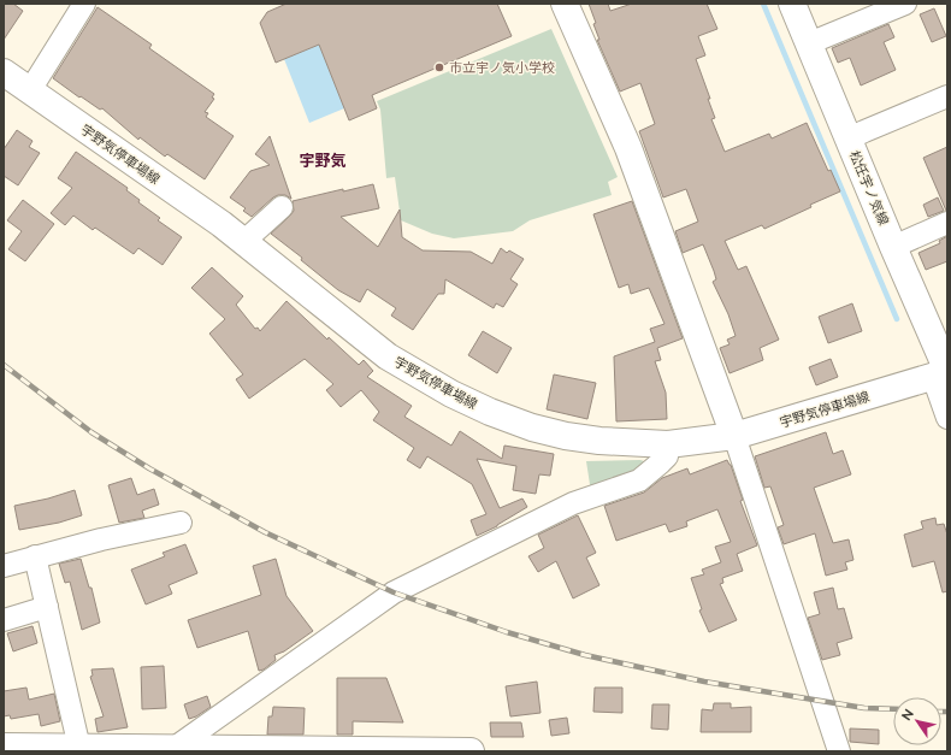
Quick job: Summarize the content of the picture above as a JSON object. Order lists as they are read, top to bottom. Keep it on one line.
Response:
{"streets":{"main road":["宇野気停車場線","松任宇ノ気線"]},"crossings":[["宇野気停車場線","松任宇ノ気線"]],"districts":["宇野気"],"places":["市立宇ノ気小学校"],"north":"top left"}
